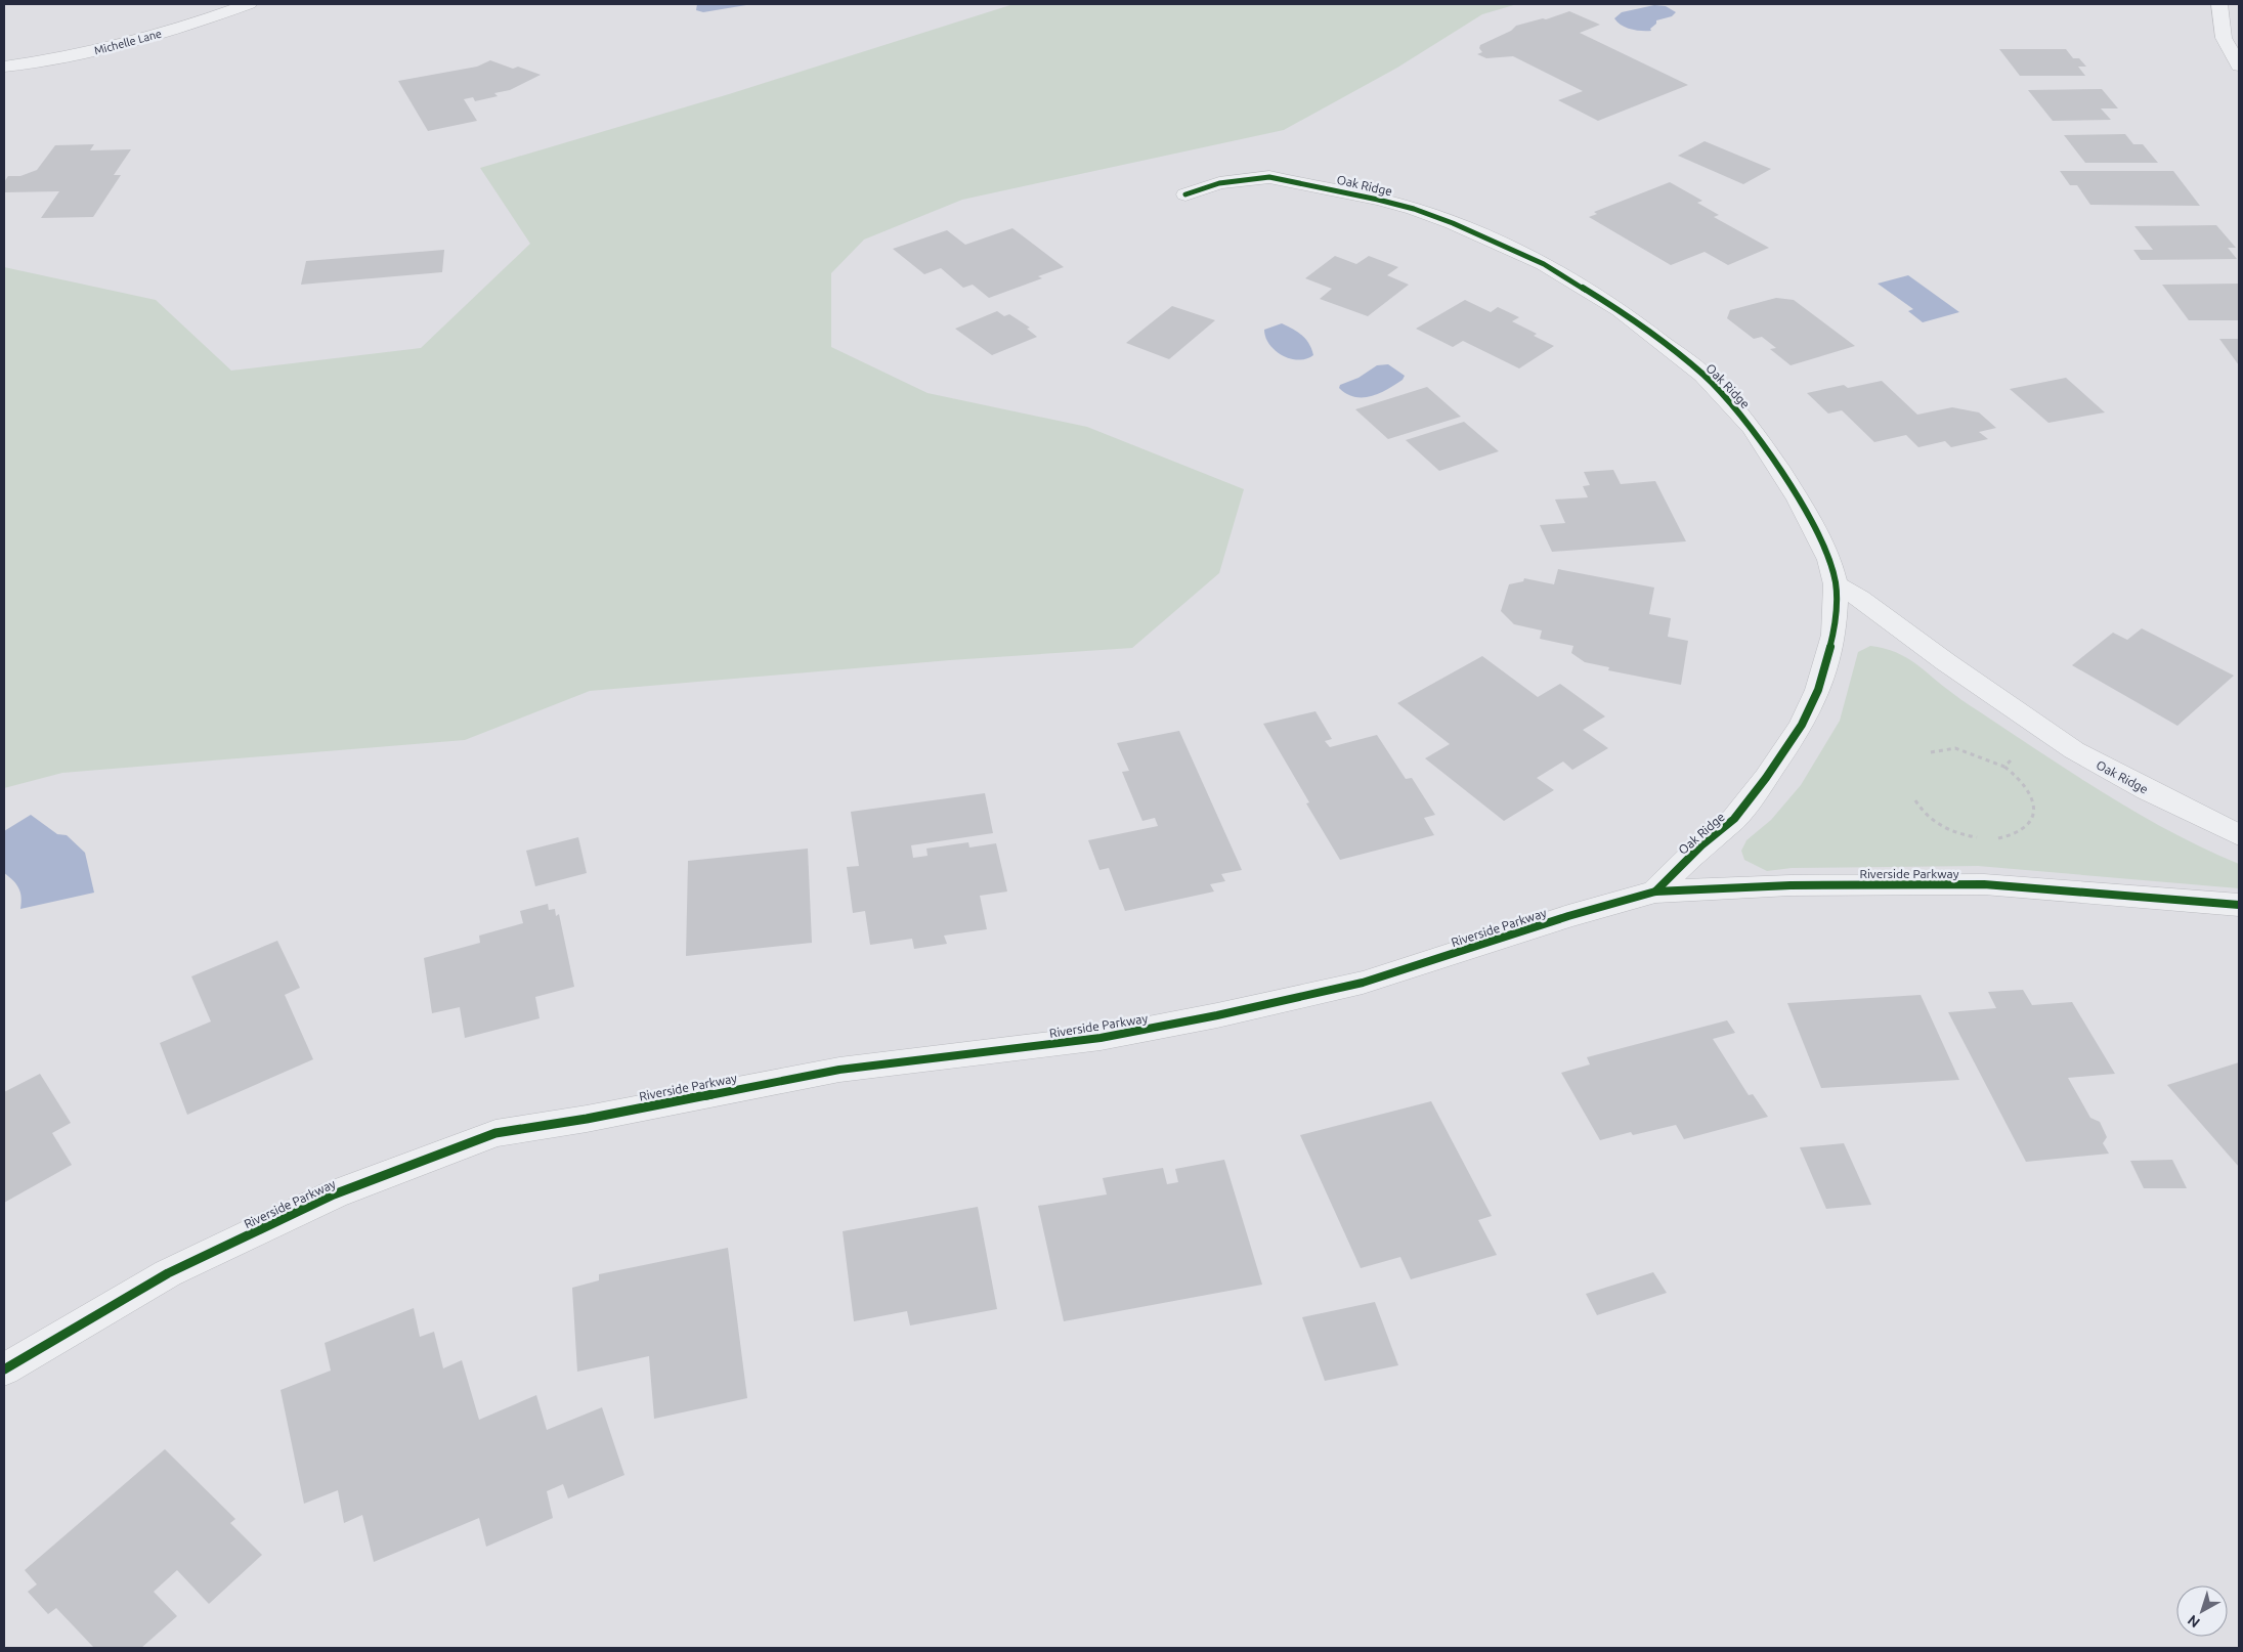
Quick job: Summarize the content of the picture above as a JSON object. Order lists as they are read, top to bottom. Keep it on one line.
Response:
{"streets":{"street":["Michelle Lane","Oak Ridge","Riverside Parkway"]},"crossings":[["Oak Ridge","Riverside Parkway"]],"north":"bottom left"}
